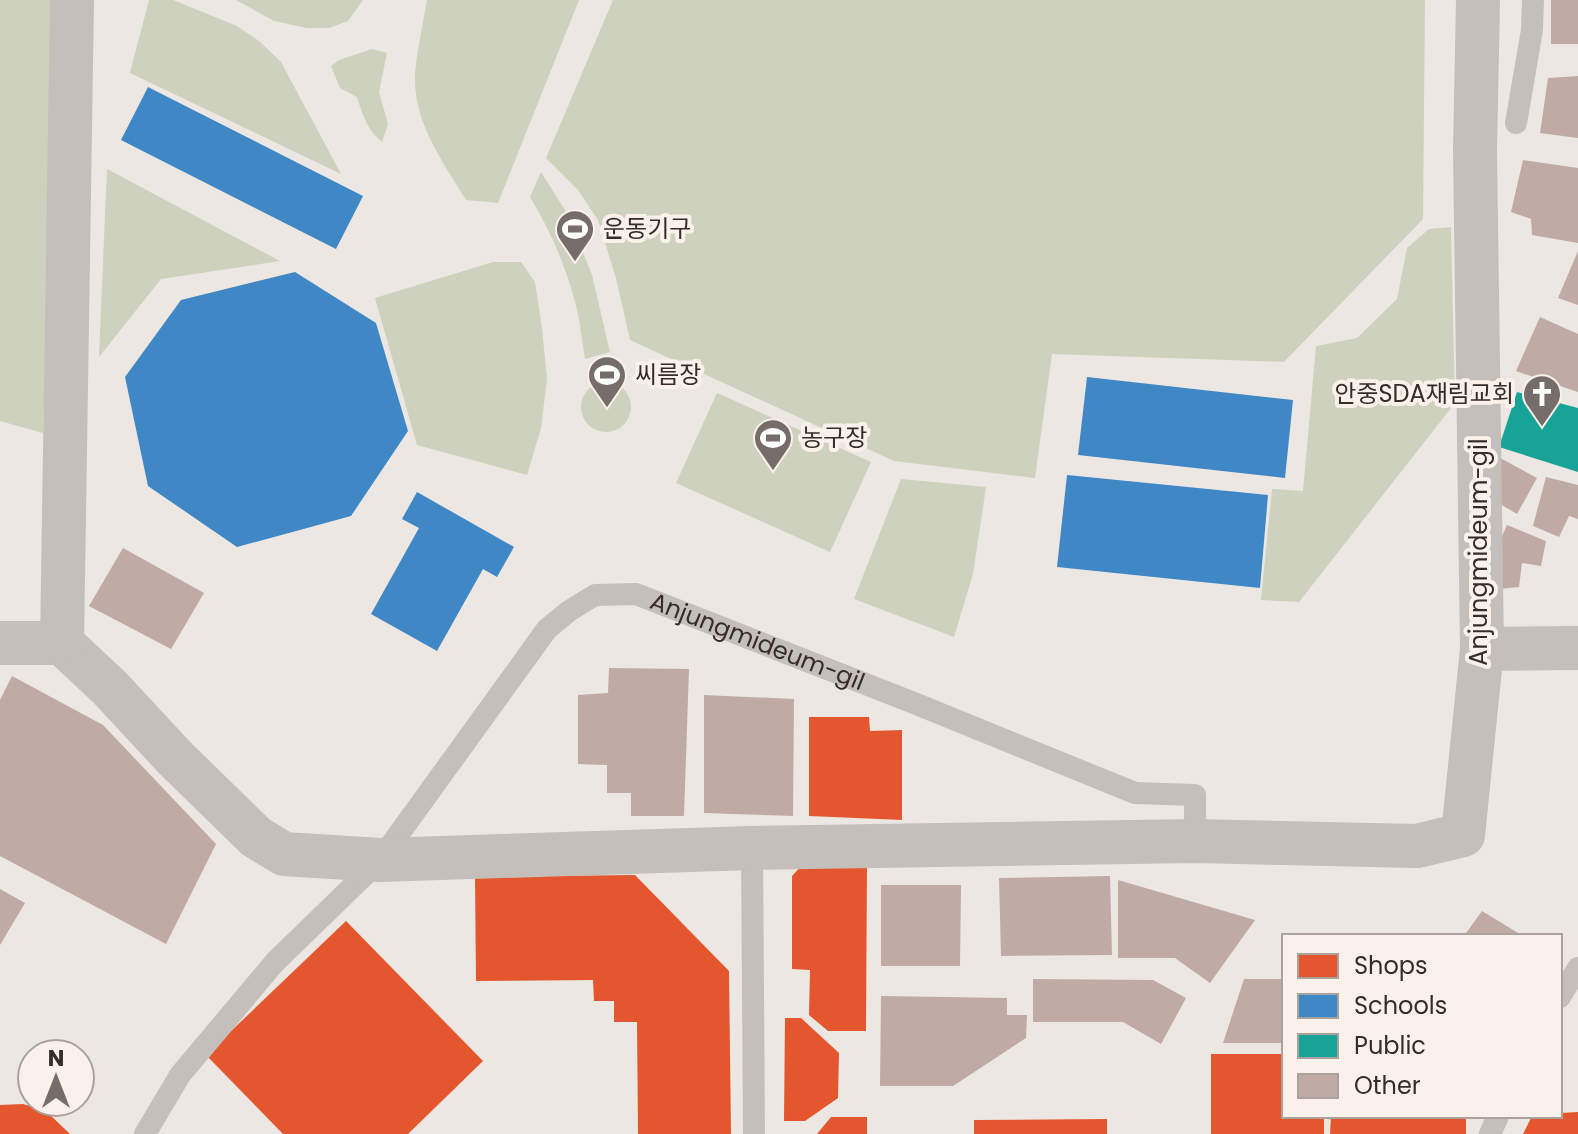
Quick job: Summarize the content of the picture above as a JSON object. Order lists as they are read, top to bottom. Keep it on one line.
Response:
{"streets":{"street":["Anjungmideum-gil"]},"places":{"sports":["운동기구","씨름장","농구장"],"church":["안중SDA재림교회"]},"legend":["Shops","Schools","Public","Other"],"north":"top"}
